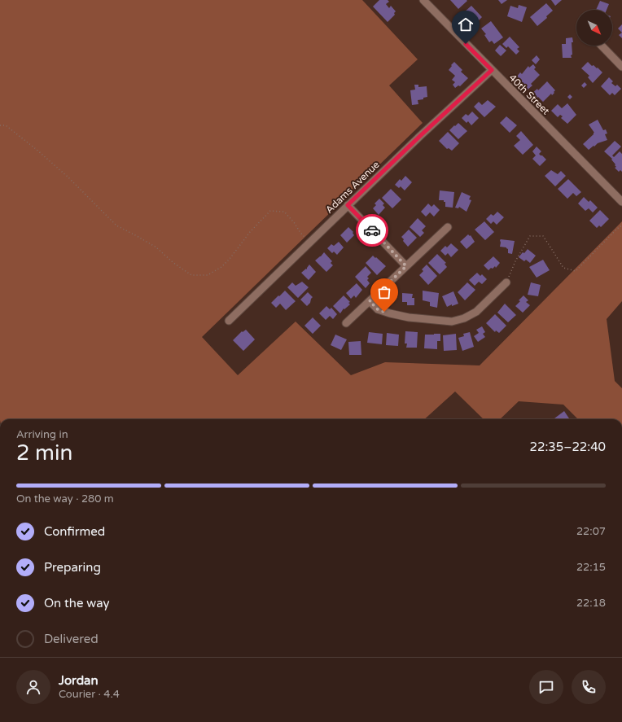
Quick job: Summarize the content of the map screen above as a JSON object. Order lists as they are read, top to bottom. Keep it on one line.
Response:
{"streets":{"street":["40th Street","Adams Avenue"]},"crossings":[["40th Street","Adams Avenue"]],"north":"bottom right","page":{"heading":["2 min","Arriving in","22:35–22:40"],"panel":["Jordan","Courier · 4.4"],"bar":"On the way · 280 m","list":[["Confirmed","22:07"],["Preparing","22:15"],["On the way","22:18"],"Delivered"]}}
